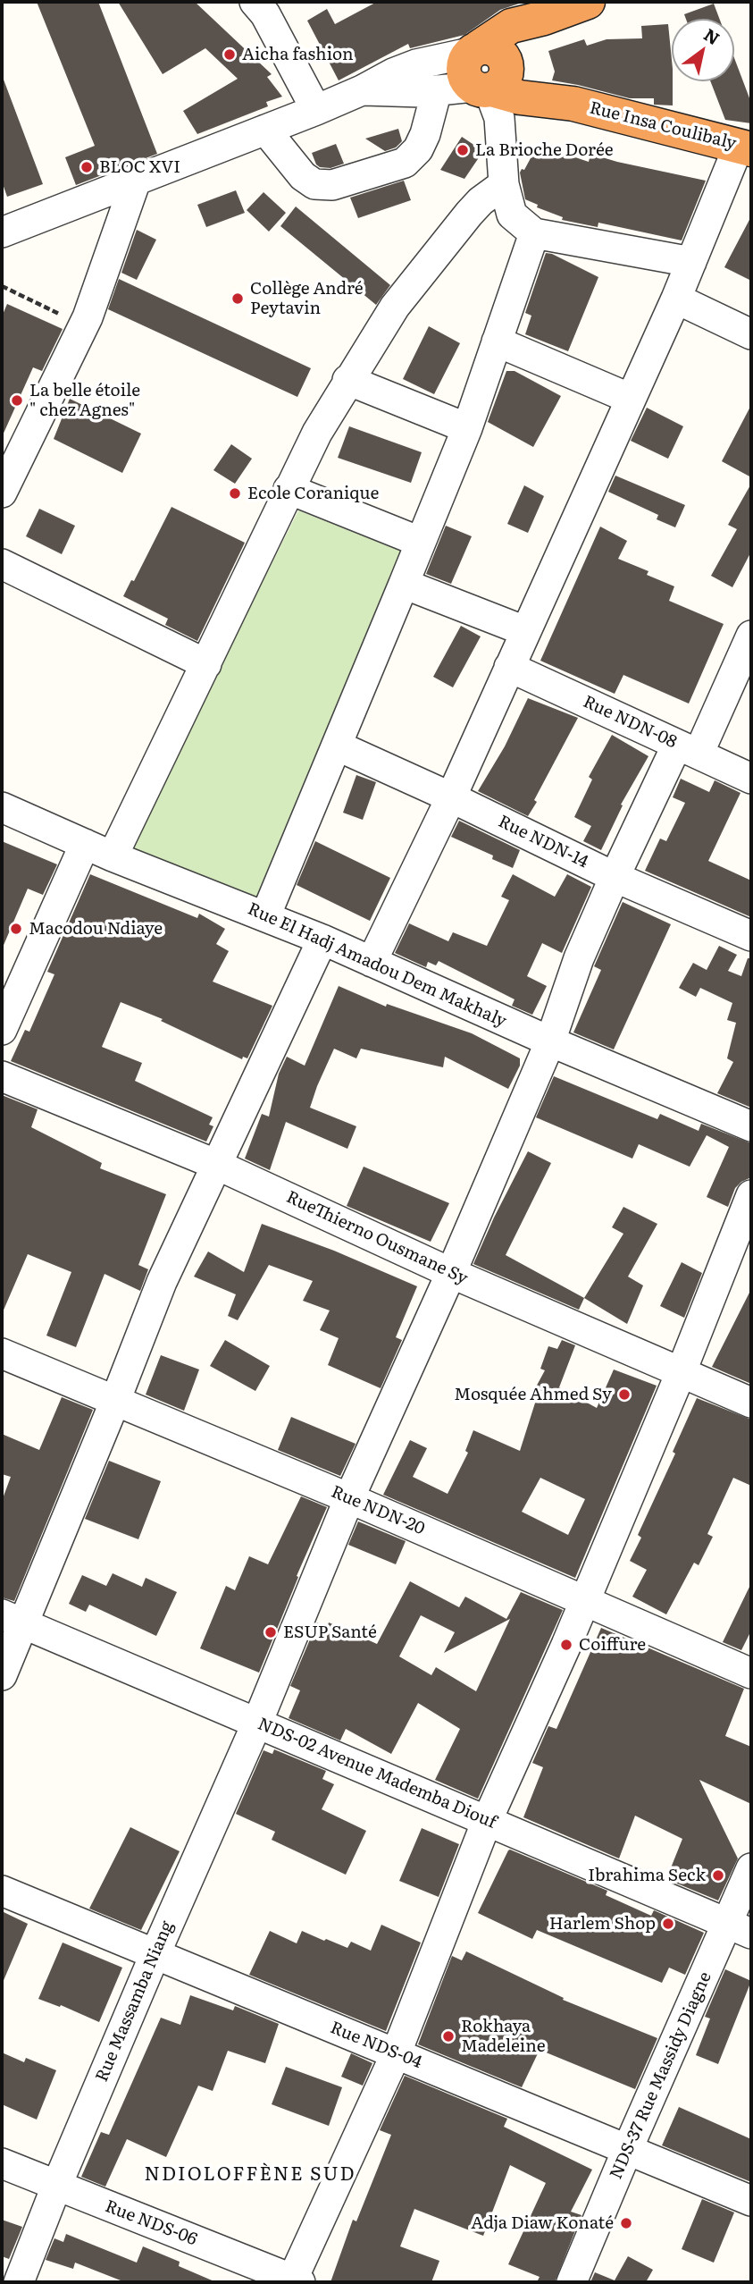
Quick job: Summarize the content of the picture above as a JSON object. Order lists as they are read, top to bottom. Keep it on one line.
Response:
{"streets":{"highway":["Rue Insa Coulibaly"],"street":["Rue NDN-08","Rue NDN-14","Rue El Hadj Amadou Dem Makhaly","RueThierno Ousmane Sy","Rue NDN-20","NDS-02 Avenue Mademba Diouf","Rue Massamba Niang","Rue NDS-04","NDS-37 Rue Massidy Diagne","Rue NDS-06"]},"crossings":[["Rue NDN-08","Rue Massamba Niang"],["Rue NDN-14","Rue Massamba Niang"],["Rue El Hadj Amadou Dem Makhaly","Rue Massamba Niang"],["RueThierno Ousmane Sy","Rue Massamba Niang"],["Rue NDN-20","Rue Massamba Niang"],["NDS-02 Avenue Mademba Diouf","Rue Massamba Niang"],["NDS-02 Avenue Mademba Diouf","NDS-37 Rue Massidy Diagne"],["Rue Massamba Niang","Rue NDS-04"],["Rue Massamba Niang","Rue NDS-06"],["Rue NDS-04","NDS-37 Rue Massidy Diagne"]],"districts":["NDIOLOFFÈNE SUD"],"places":["Aicha fashion","La Brioche Dorée","BLOC XVI","Collège André Peytavin","La belle étoile \" chez Agnes\"","Ecole Coranique","Macodou Ndiaye","Mosquée Ahmed Sy","ESUP Santé","Coiffure","Ibrahima Seck","Harlem Shop","Rokhaya Madeleine","Adja Diaw Konaté"],"north":"top right"}
